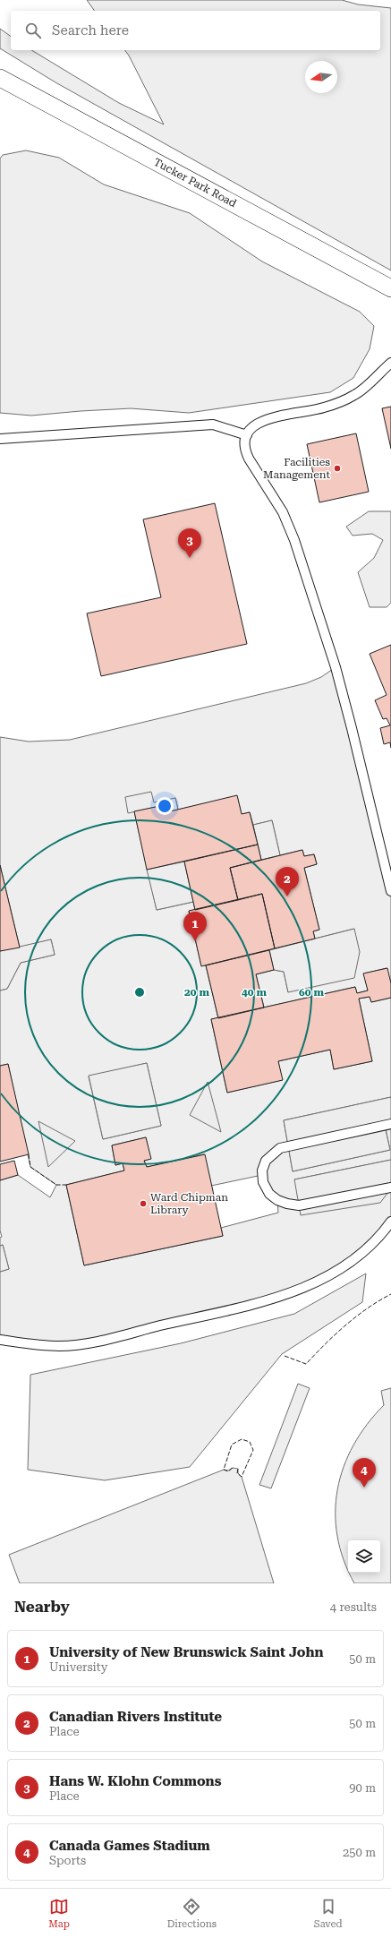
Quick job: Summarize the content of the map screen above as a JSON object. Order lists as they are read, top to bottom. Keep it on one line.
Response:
{"streets":{"street":["Tucker Park Road"]},"places":["Facilities Management","Ward Chipman Library"],"north":"left","page":{"search":"Search here","pins":["3","2","1","4"],"heading":["Nearby","4 results"],"list":[{"mark":"1","name":"University of New Brunswick Saint John","note":"University","value":"50 m"},{"mark":"2","name":"Canadian Rivers Institute","note":"Place","value":"50 m"},{"mark":"3","name":"Hans W. Klohn Commons","note":"Place","value":"90 m"},{"mark":"4","name":"Canada Games Stadium","note":"Sports","value":"250 m"}],"nav":["Map","Directions","Saved"]},"rings":["20 m","40 m","60 m"]}
